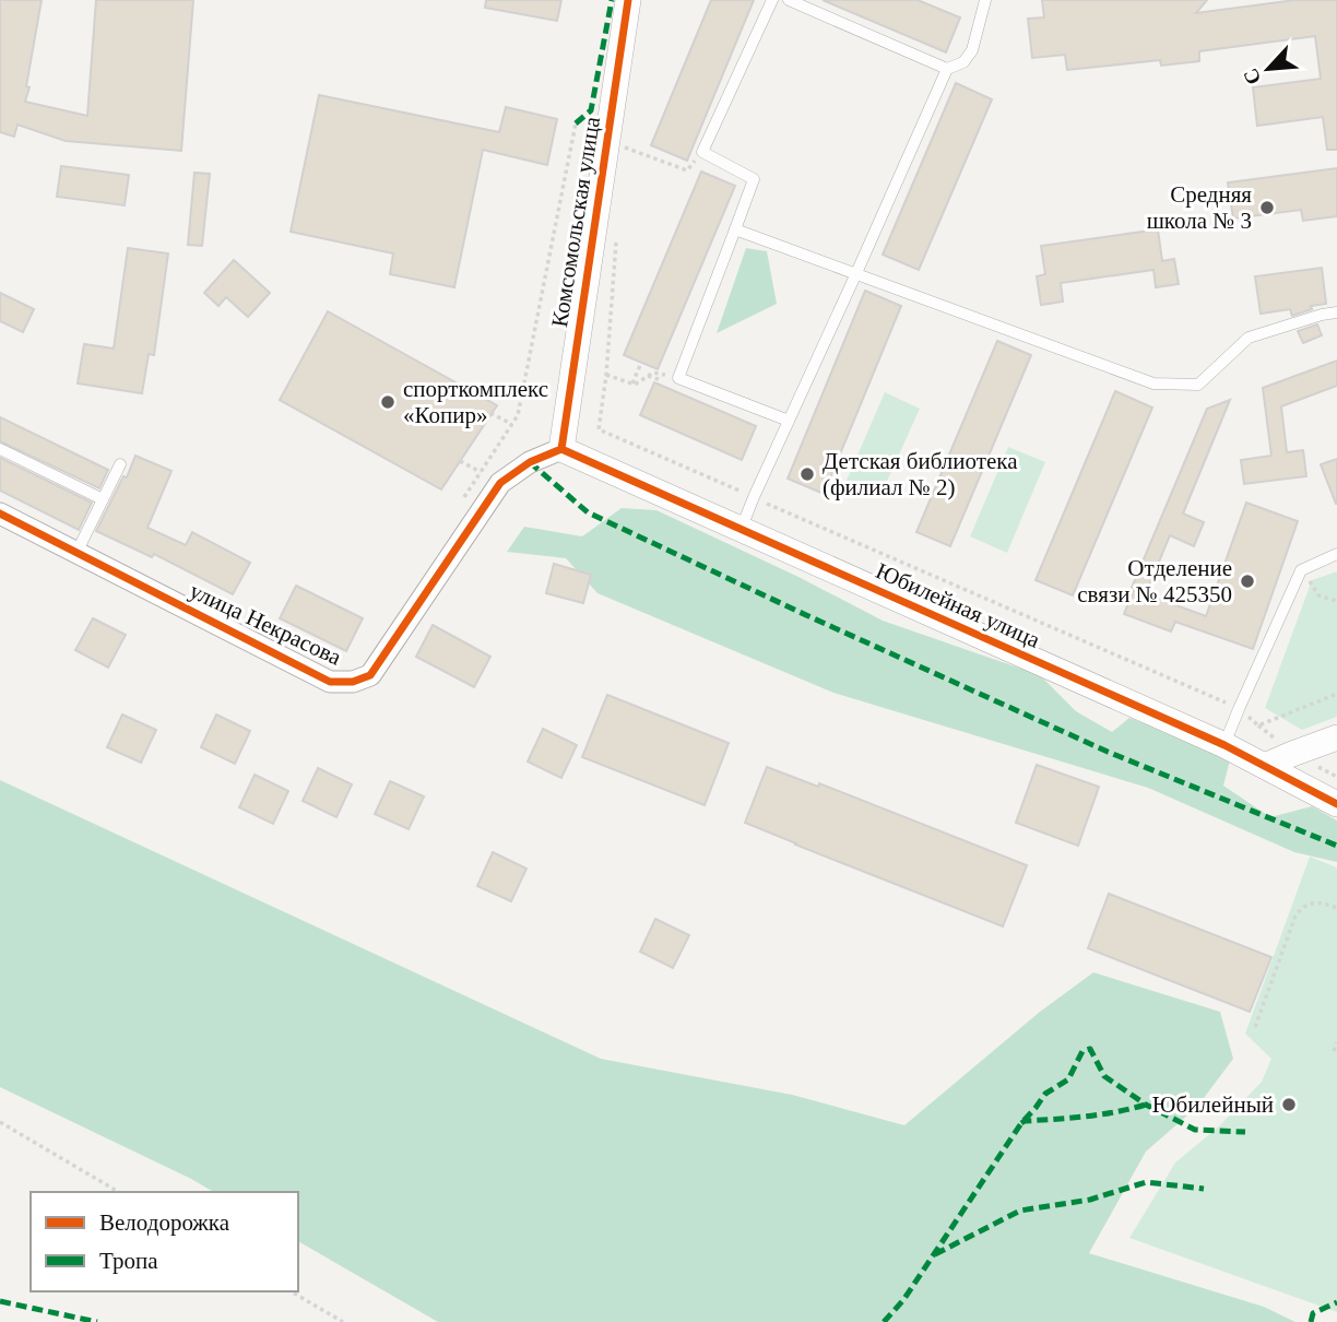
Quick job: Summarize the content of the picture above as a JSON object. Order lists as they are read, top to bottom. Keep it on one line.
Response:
{"streets":{"street":["Комсомольская улица","Юбилейная улица","улица Некрасова"]},"crossings":[["Комсомольская улица","Юбилейная улица"],["Комсомольская улица","улица Некрасова"],["Юбилейная улица","улица Некрасова"]],"places":["Средняя школа № 3","спорткомплекс «Копир»","Детская библиотека (филиал № 2)","Отделение связи № 425350","Юбилейный"],"legend":["Велодорожка","Тропа"],"north":"bottom left"}
